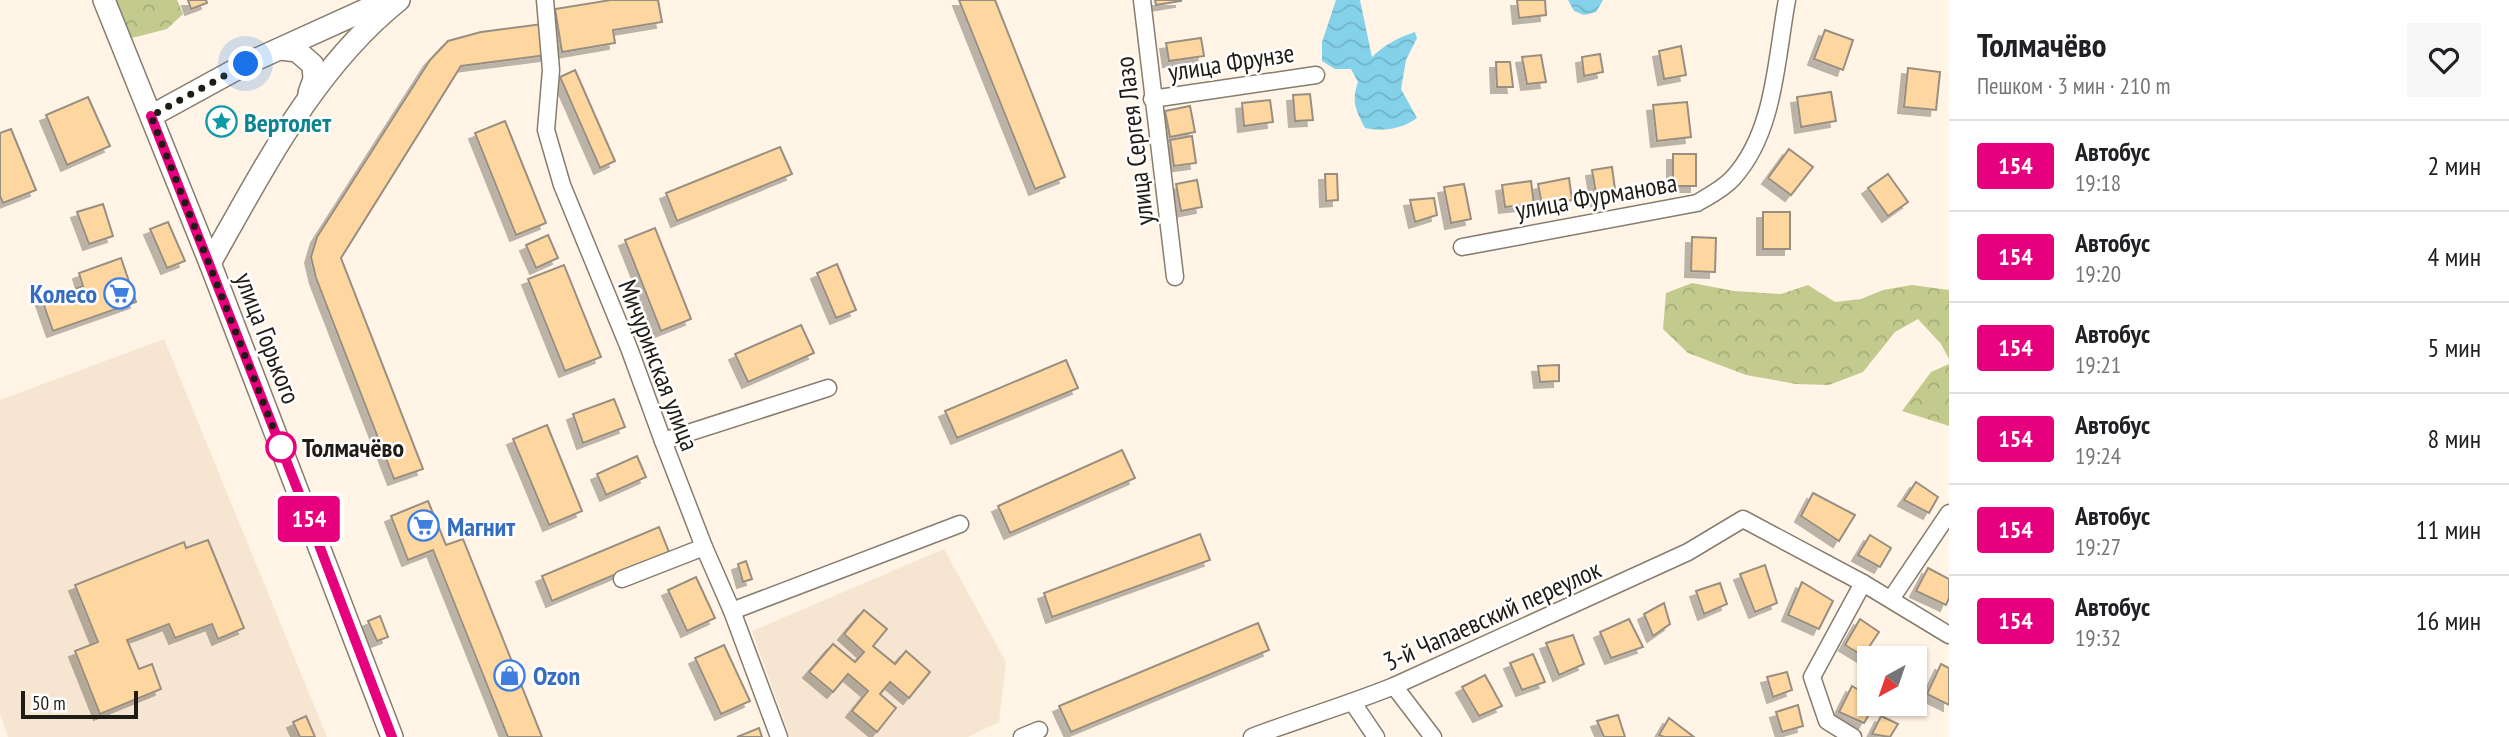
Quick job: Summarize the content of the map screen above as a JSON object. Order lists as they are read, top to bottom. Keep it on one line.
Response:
{"streets":{"main road":["улица Горького"],"street":["улица Фрунзе","улица Сергея Лазо","улица Фурманова","Мичуринская улица","3-й Чапаевский переулок"]},"crossings":[["улица Фрунзе","улица Сергея Лазо"]],"places":{"place":["Вертолет"],"supermarket":["Колесо","Магнит"],"other":["Толмачёво"],"shop":["Ozon"]},"lines":["bus line 154"],"scale_bar":"50 m","north":"bottom left","page":{"on_map":"154","heading":["Толмачёво","Пешком · 3 мин · 210 m"],"list":[{"mark":"154","name":"Автобус","note":"19:18","value":"2 мин"},{"mark":"154","name":"Автобус","note":"19:20","value":"4 мин"},{"mark":"154","name":"Автобус","note":"19:21","value":"5 мин"},{"mark":"154","name":"Автобус","note":"19:24","value":"8 мин"},{"mark":"154","name":"Автобус","note":"19:27","value":"11 мин"},{"mark":"154","name":"Автобус","note":"19:32","value":"16 мин"}],"scale":"50 m"}}
